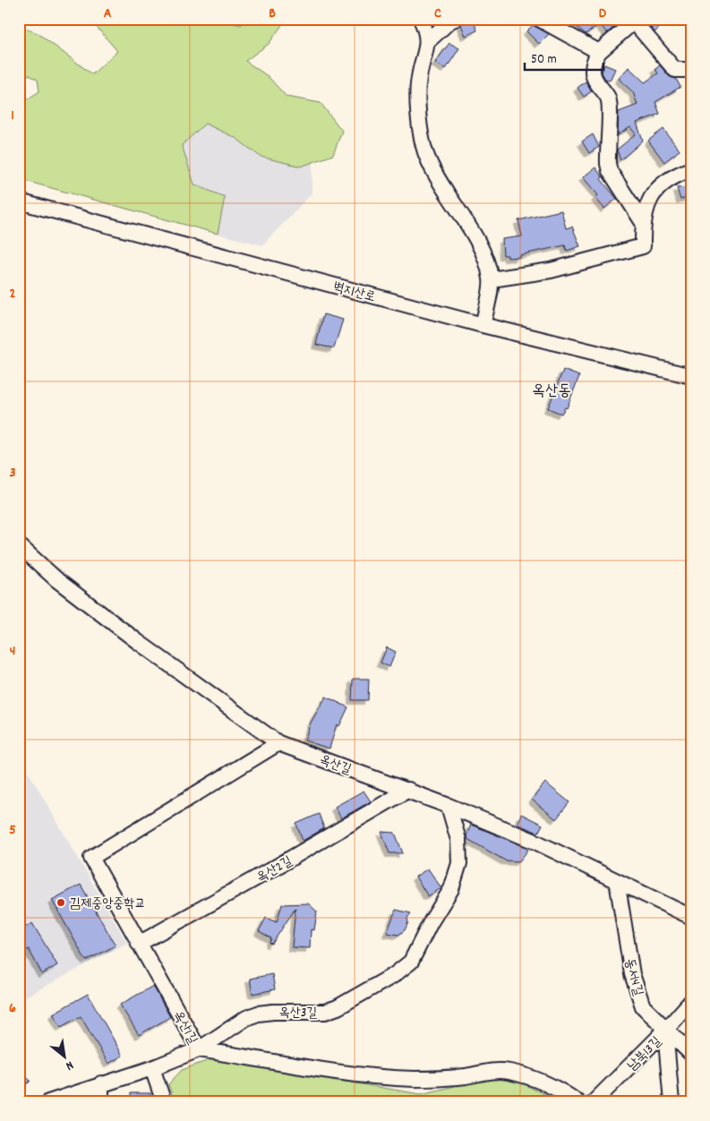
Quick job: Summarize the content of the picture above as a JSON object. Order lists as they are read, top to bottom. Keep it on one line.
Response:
{"streets":{"street":["벽지산로","옥산길","옥산2길","동서4길","옥산3길","옥산1길","남북13길"]},"crossings":[["옥산길","옥산2길"],["옥산길","동서4길"],["옥산길","옥산3길"],["옥산길","옥산1길"],["옥산2길","옥산1길"],["동서4길","남북13길"],["옥산3길","옥산1길"]],"districts":["옥산동"],"places":["김제중앙중학교"],"scale_bar":"50 m","north":"bottom right","grid":{"columns":["A","B","C","D"],"rows":["1","2","3","4","5","6"]}}
